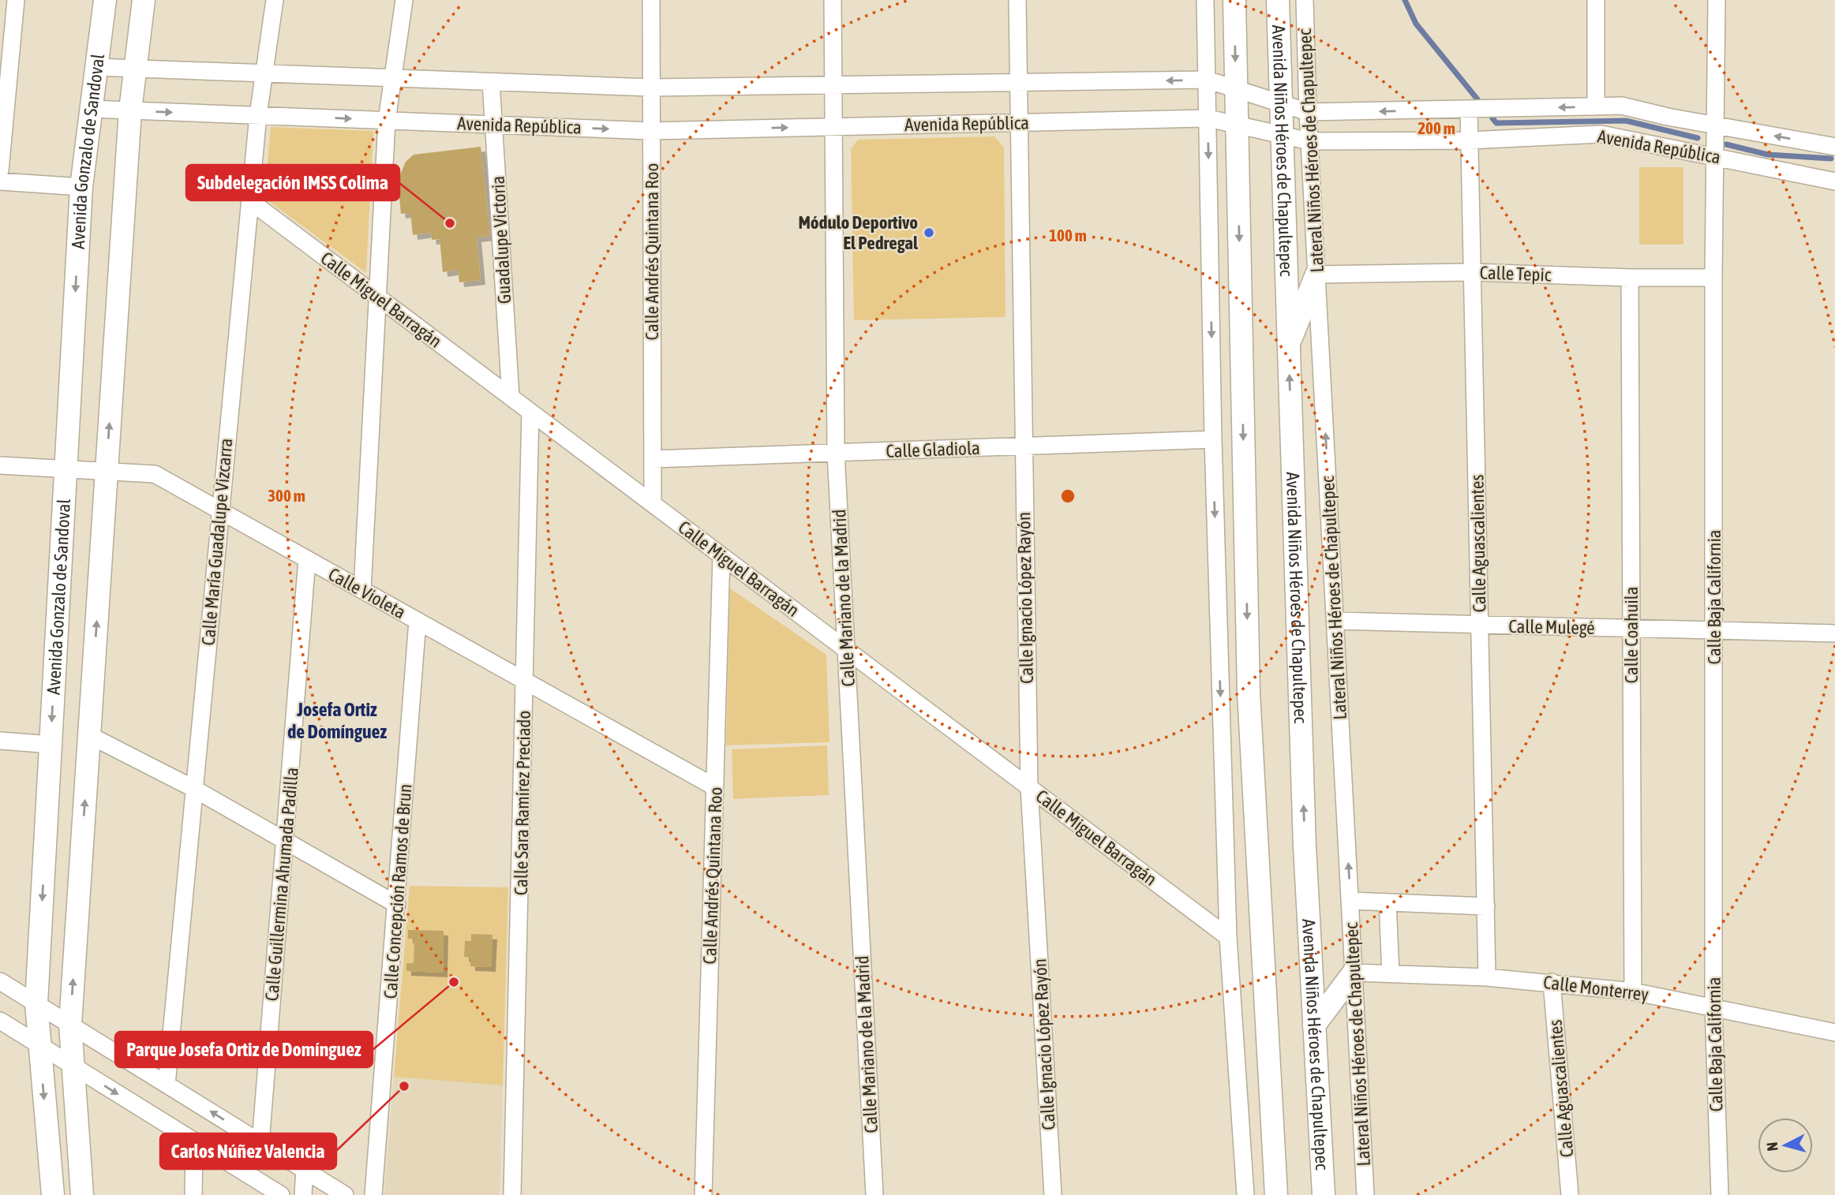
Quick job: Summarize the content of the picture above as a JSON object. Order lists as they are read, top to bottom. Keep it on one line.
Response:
{"streets":{"main road":["Avenida Gonzalo de Sandoval","Avenida Niños Héroes de Chapultepec"],"street":["Avenida República","Lateral Niños Héroes de Chapultepec","Guadalupe Victoria","Calle Andrés Quintana Roo","Calle Tepic","Calle Miguel Barragán","Calle Gladiola","Calle María Guadalupe Vizcarra","Calle Aguascalientes","Calle Violeta","Calle Baja California","Calle Mariano de la Madrid","Calle Ignacio López Rayón","Calle Mulegé","Calle Coahuila","Calle Sara Ramírez Preciado","Calle Guillermina Ahumada Padilla","Calle Concepción Ramos de Brun","Calle Monterrey"]},"crossings":[["Avenida República","Avenida Gonzalo de Sandoval"],["Avenida República","Avenida Niños Héroes de Chapultepec"],["Avenida República","Lateral Niños Héroes de Chapultepec"],["Avenida República","Guadalupe Victoria"],["Avenida República","Calle Andrés Quintana Roo"],["Avenida República","Calle María Guadalupe Vizcarra"],["Avenida República","Calle Aguascalientes"],["Avenida República","Calle Baja California"],["Avenida República","Calle Mariano de la Madrid"],["Avenida República","Calle Ignacio López Rayón"],["Avenida Gonzalo de Sandoval","Calle Violeta"],["Lateral Niños Héroes de Chapultepec","Calle Tepic"],["Lateral Niños Héroes de Chapultepec","Calle Mulegé"],["Lateral Niños Héroes de Chapultepec","Calle Monterrey"],["Guadalupe Victoria","Calle Miguel Barragán"],["Calle Andrés Quintana Roo","Calle Miguel Barragán"],["Calle Andrés Quintana Roo","Calle Gladiola"],["Calle Andrés Quintana Roo","Calle Violeta"],["Calle Tepic","Calle Aguascalientes"],["Calle Tepic","Calle Baja California"],["Calle Tepic","Calle Coahuila"],["Calle Miguel Barragán","Calle María Guadalupe Vizcarra"],["Calle Miguel Barragán","Calle Mariano de la Madrid"],["Calle Miguel Barragán","Calle Ignacio López Rayón"],["Calle Miguel Barragán","Calle Sara Ramírez Preciado"],["Calle Gladiola","Calle Mariano de la Madrid"],["Calle Gladiola","Calle Ignacio López Rayón"],["Calle María Guadalupe Vizcarra","Calle Violeta"],["Calle Aguascalientes","Calle Mulegé"],["Calle Aguascalientes","Calle Monterrey"],["Calle Violeta","Calle Sara Ramírez Preciado"],["Calle Violeta","Calle Guillermina Ahumada Padilla"],["Calle Violeta","Calle Concepción Ramos de Brun"],["Calle Baja California","Calle Mulegé"],["Calle Baja California","Calle Monterrey"],["Calle Mulegé","Calle Coahuila"],["Calle Coahuila","Calle Monterrey"]],"districts":["Josefa Ortiz de Domínguez"],"places":["Subdelegación IMSS Colima","Módulo Deportivo El Pedregal","Parque Josefa Ortiz de Domínguez","Carlos Núñez Valencia"],"north":"left","rings":["200 m","100 m","300 m"]}
